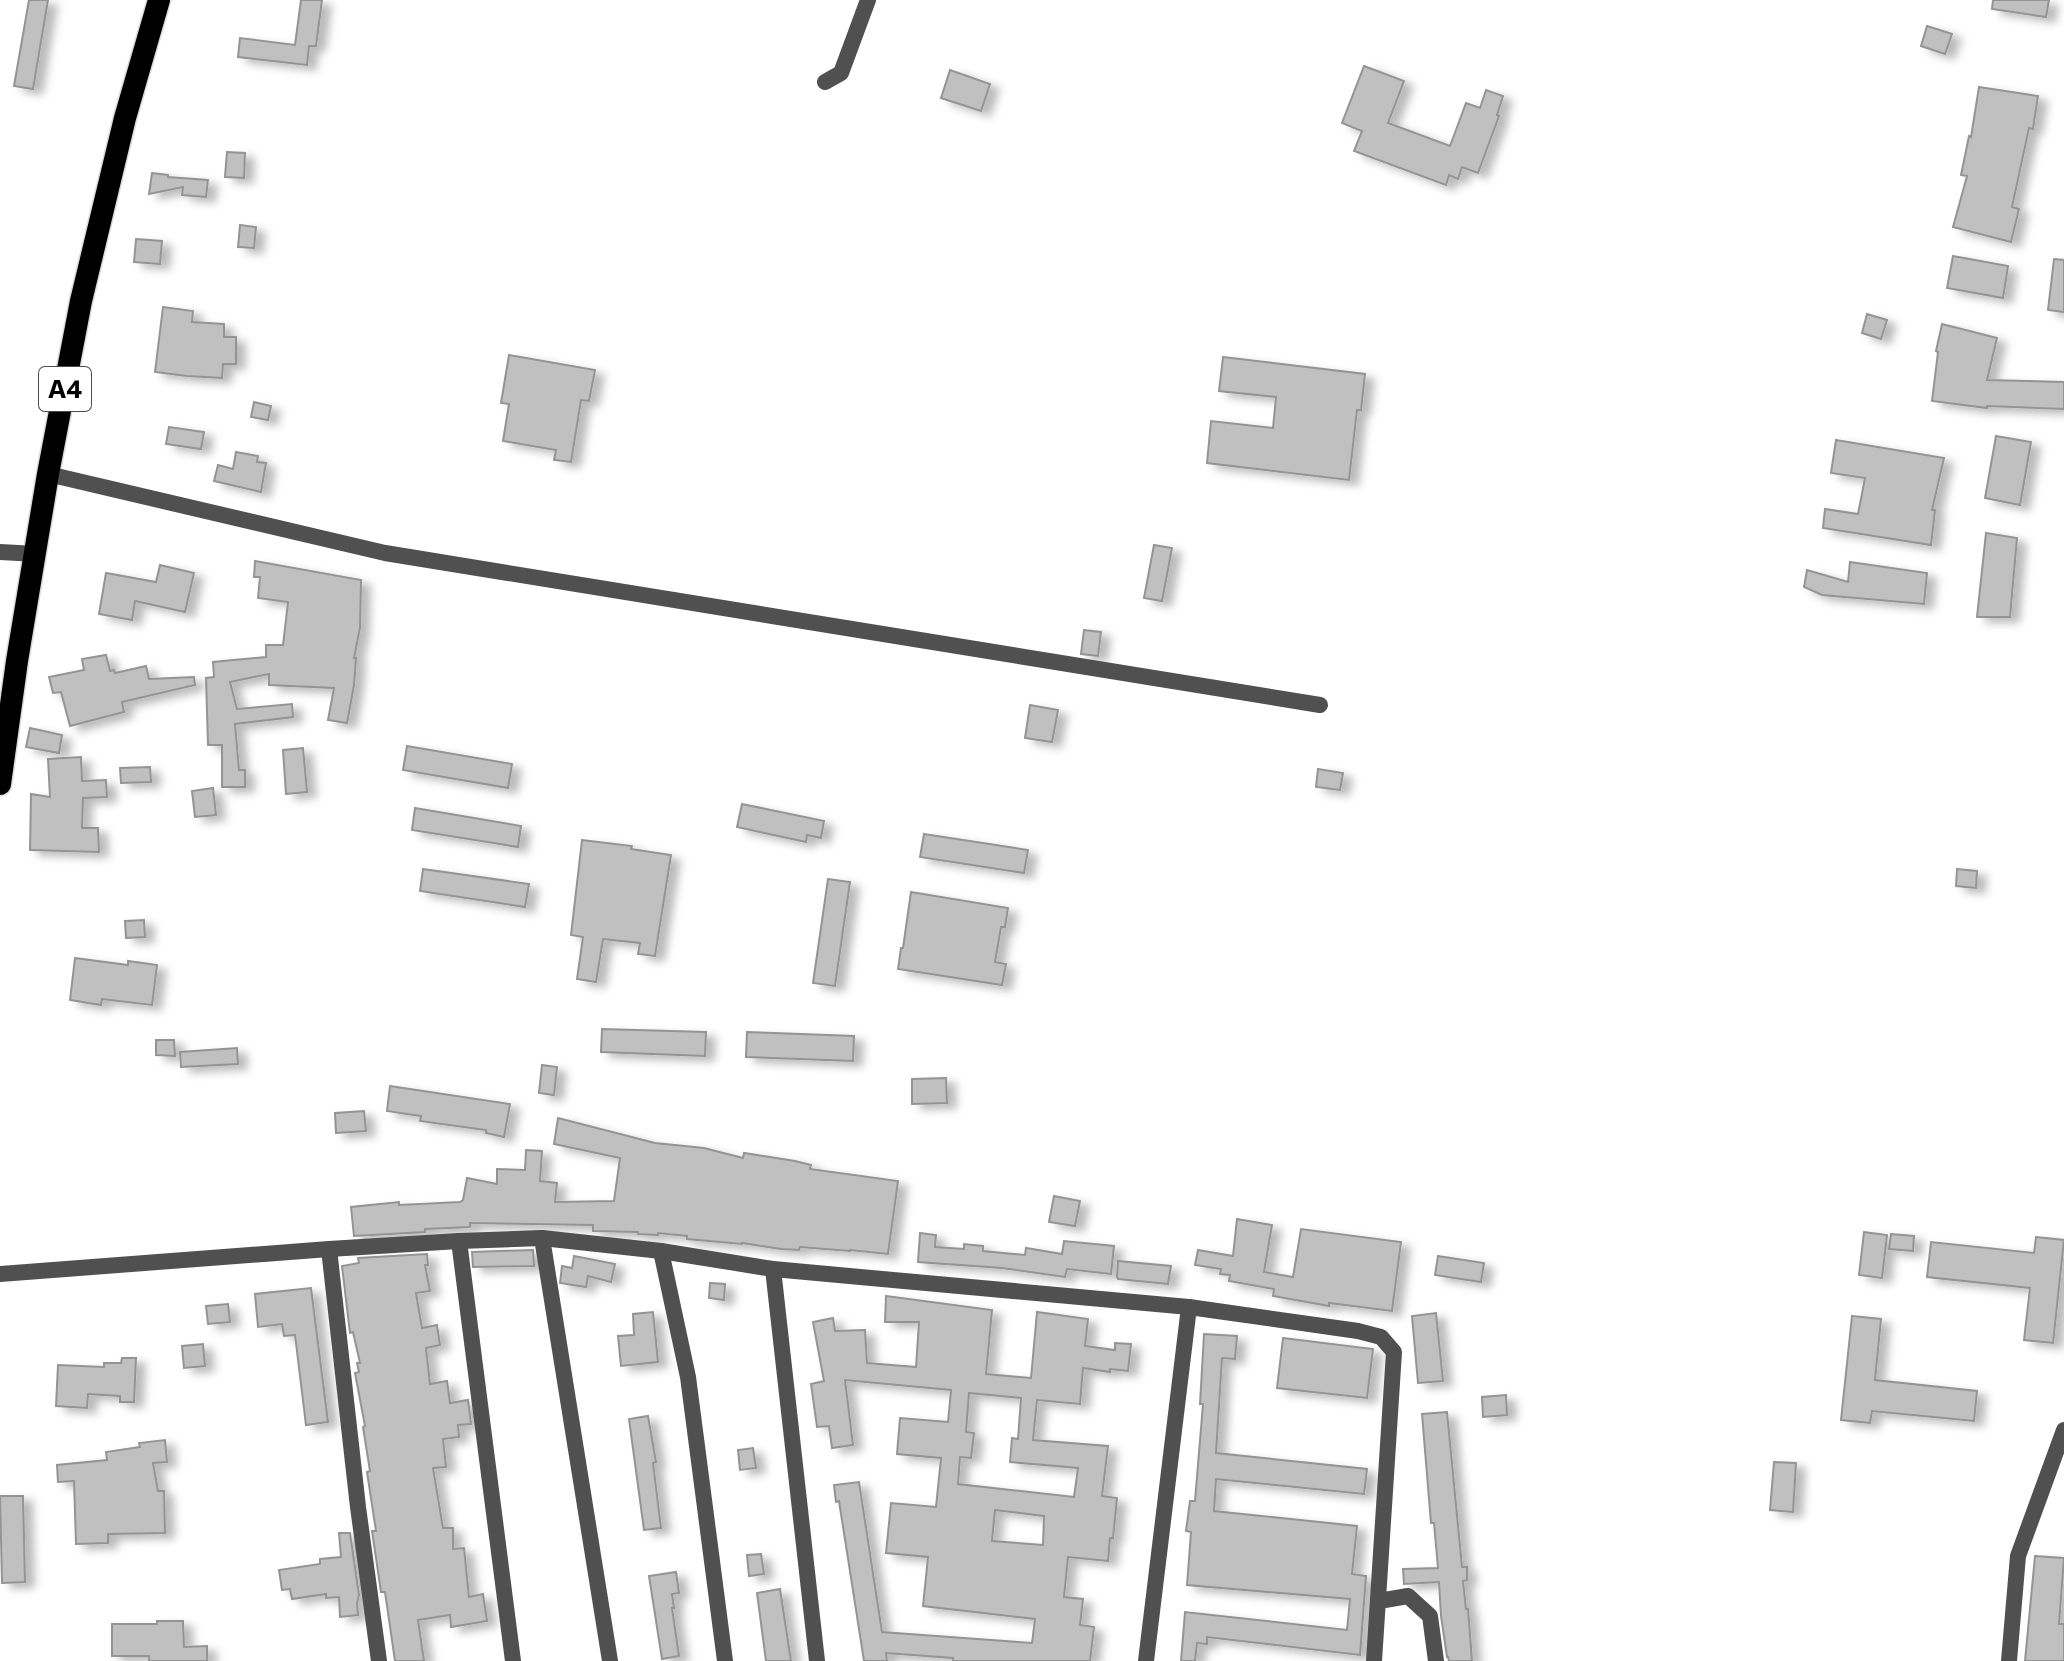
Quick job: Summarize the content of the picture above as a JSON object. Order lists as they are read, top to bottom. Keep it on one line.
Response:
{"streets":{"highway":["A4"]}}
